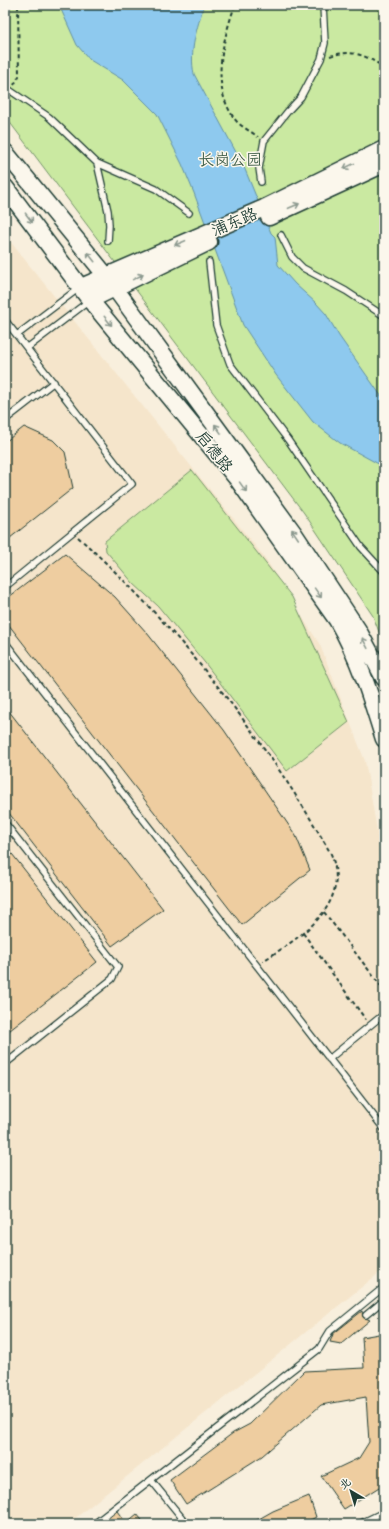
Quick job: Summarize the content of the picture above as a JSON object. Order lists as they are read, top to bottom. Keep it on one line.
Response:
{"streets":{"main road":["浦东路","启德路"]},"crossings":[["浦东路","启德路"]],"parks":["长岗公园"],"north":"top left"}
